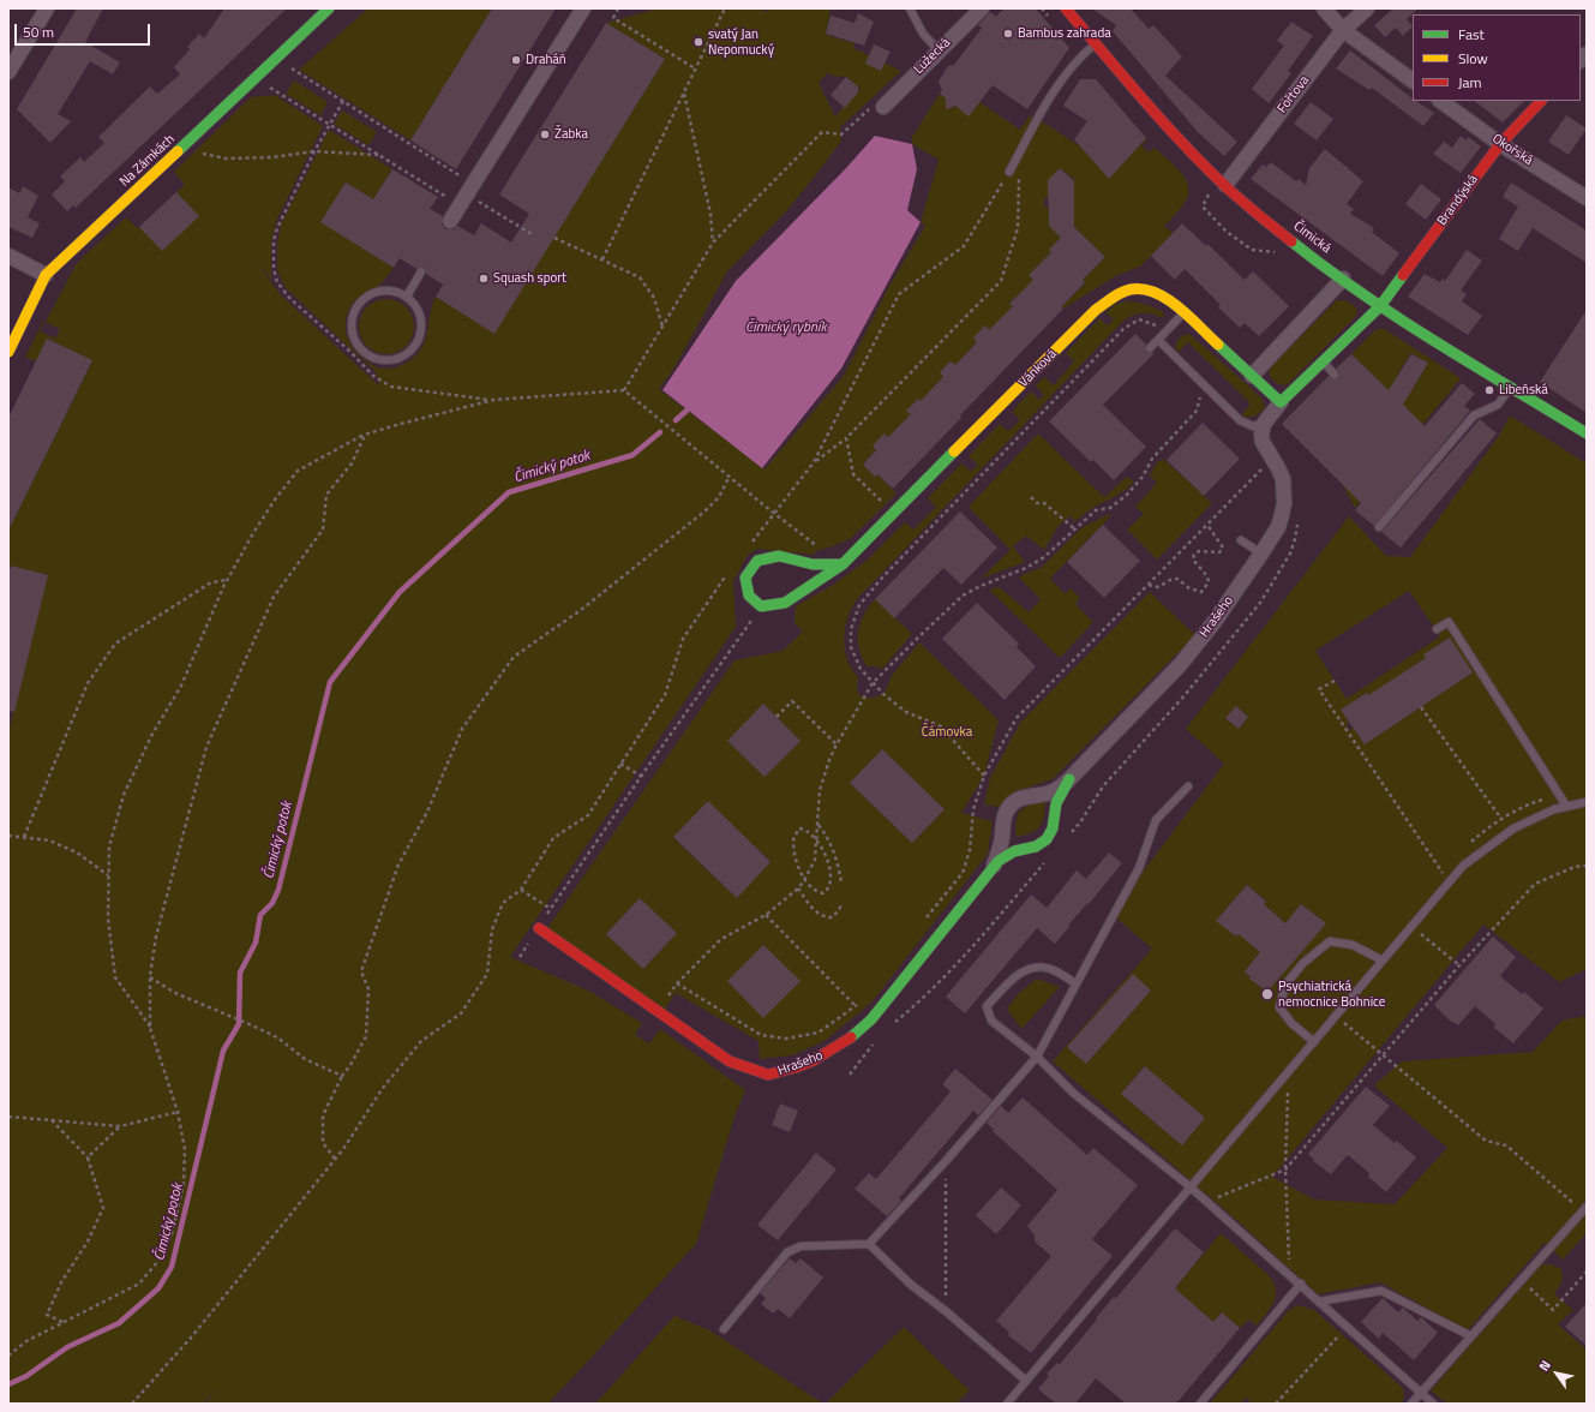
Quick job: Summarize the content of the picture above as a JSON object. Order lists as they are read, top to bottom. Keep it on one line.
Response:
{"streets":{"street":["Lužecká","Fořtova","Okořská","Na Zámkách","Brandýská","Čimická","Vánková","Hrašeho"]},"crossings":[["Fořtova","Čimická"],["Okořská","Brandýská"],["Brandýská","Čimická"]],"water":["Čimický rybník","Čimický potok"],"parks":["Čámovka"],"places":["Bambus zahrada","svatý Jan Nepomucký","Draháň","Žabka","Squash sport","Libeňská","Psychiatrická nemocnice Bohnice"],"legend":["Fast","Slow","Jam"],"scale_bar":"50 m","north":"top left"}
